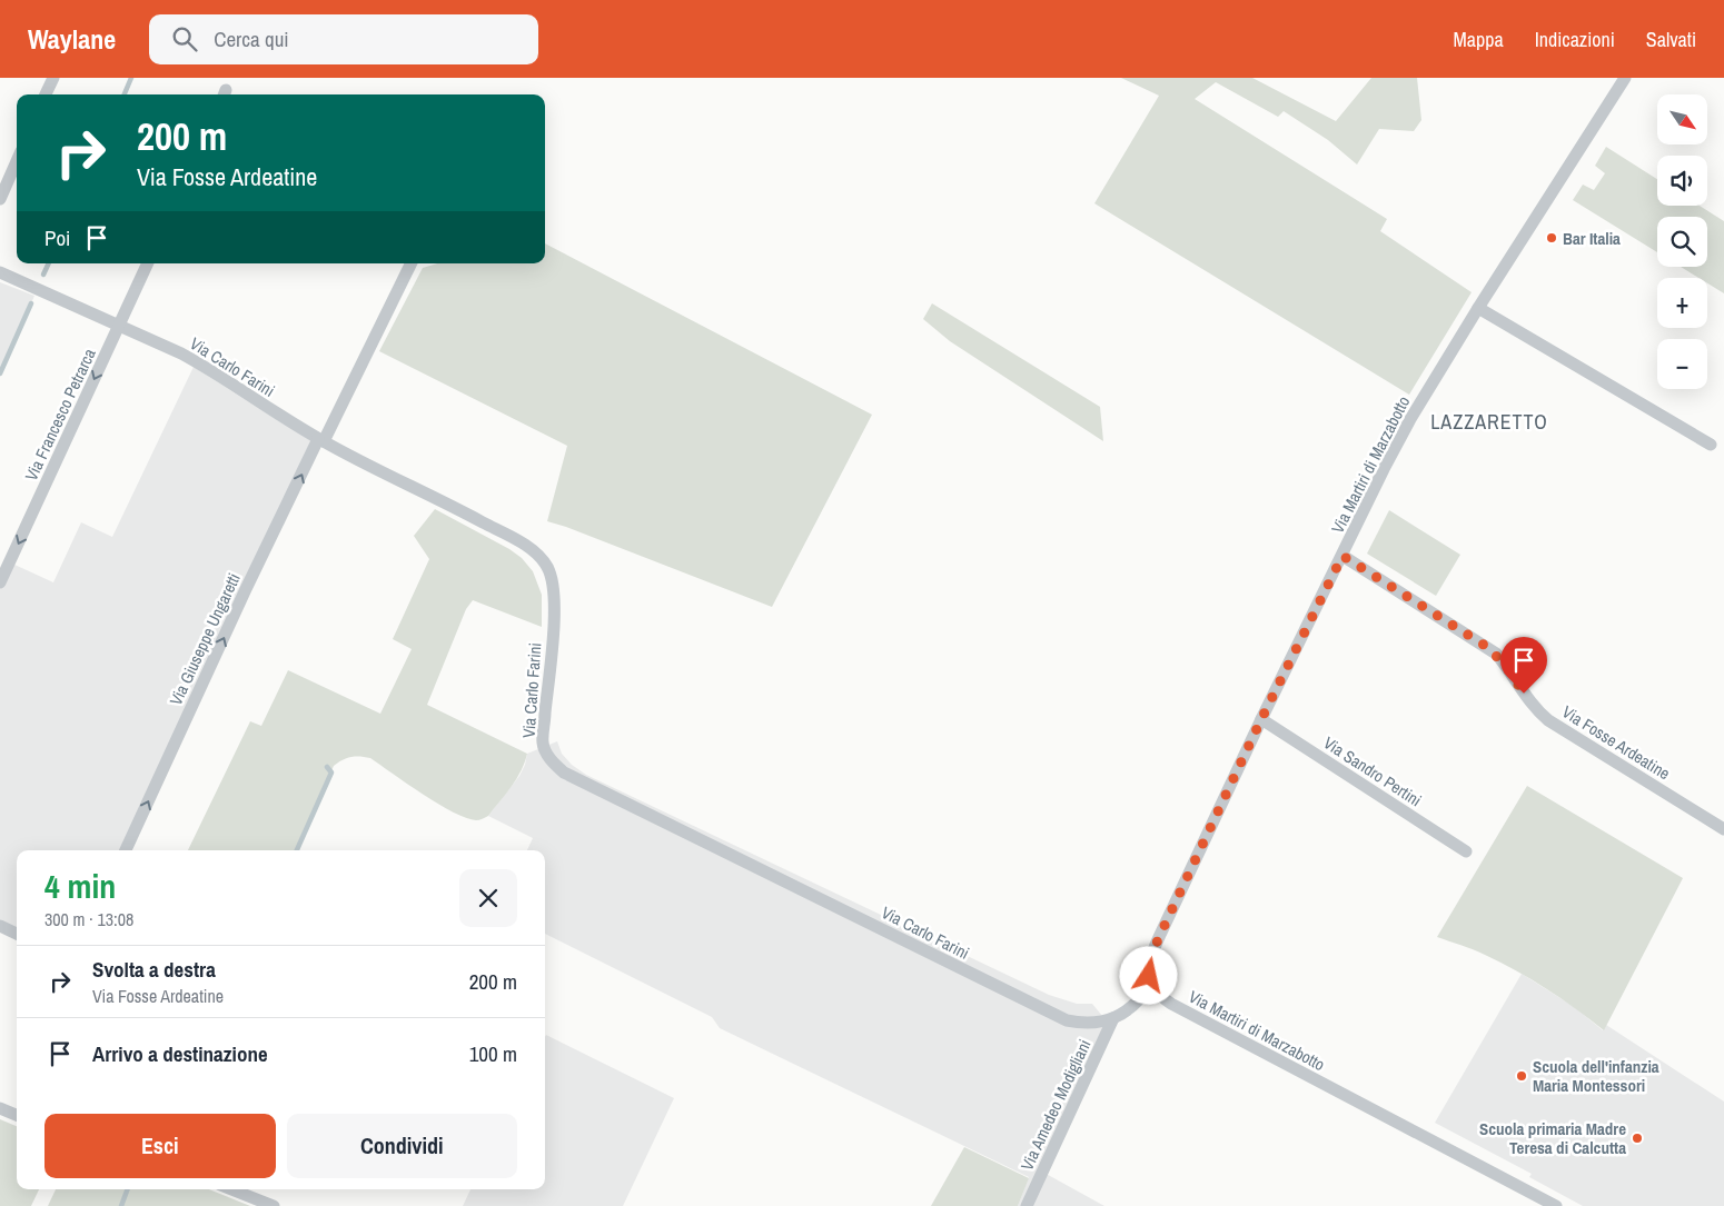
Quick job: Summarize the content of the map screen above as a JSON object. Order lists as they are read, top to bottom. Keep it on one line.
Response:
{"streets":{"street":["Via Carlo Farini","Via Francesco Petrarca","Via Martiri di Marzabotto","Via Giuseppe Ungaretti","Via Fosse Ardeatine","Via Sandro Pertini","Via Amedeo Modigliani"]},"crossings":[["Via Carlo Farini","Via Francesco Petrarca"],["Via Carlo Farini","Via Martiri di Marzabotto"],["Via Carlo Farini","Via Giuseppe Ungaretti"],["Via Carlo Farini","Via Amedeo Modigliani"],["Via Martiri di Marzabotto","Via Fosse Ardeatine"],["Via Martiri di Marzabotto","Via Sandro Pertini"]],"one_way":["Via Francesco Petrarca","Via Giuseppe Ungaretti"],"districts":["LAZZARETTO"],"places":["Bar Italia","Scuola dell'infanzia Maria Montessori","Scuola primaria Madre Teresa di Calcutta"],"north":"bottom right","page":{"header":"Waylane","search":"Cerca qui","nav":["Mappa","Indicazioni","Salvati"],"map_buttons":["+","−"],"turn":["200 m","Via Fosse Ardeatine"],"then":"Poi","heading":["4 min","300 m · 13:08"],"list":[{"name":"Svolta a destra","note":"Via Fosse Ardeatine","value":"200 m"},{"name":"Arrivo a destinazione","value":"100 m"}],"buttons":["Esci","Condividi"]}}
